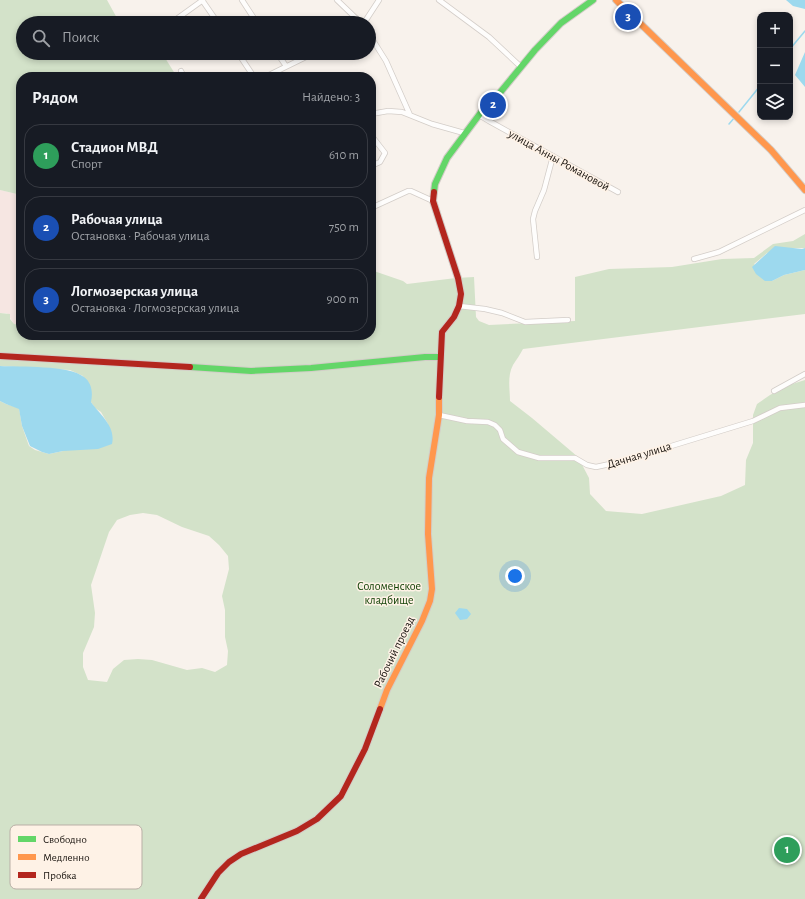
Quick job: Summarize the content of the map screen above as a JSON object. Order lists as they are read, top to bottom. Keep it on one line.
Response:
{"streets":{"street":["улица Анны Романовой","Дачная улица","Рабочий проезд"]},"crossings":[["Дачная улица","Рабочий проезд"]],"parks":["Соломенское кладбище"],"legend":["Свободно","Медленно","Пробка"],"page":{"pins":["3","2","1"],"map_buttons":["+","−"],"search":"Поиск","heading":["Рядом","Найдено: 3"],"list":[{"mark":"1","name":"Стадион МВД","note":"Спорт","value":"610 m"},{"mark":"2","name":"Рабочая улица","note":"Остановка · Рабочая улица","value":"750 m"},{"mark":"3","name":"Логмозерская улица","note":"Остановка · Логмозерская улица","value":"900 m"}]}}
